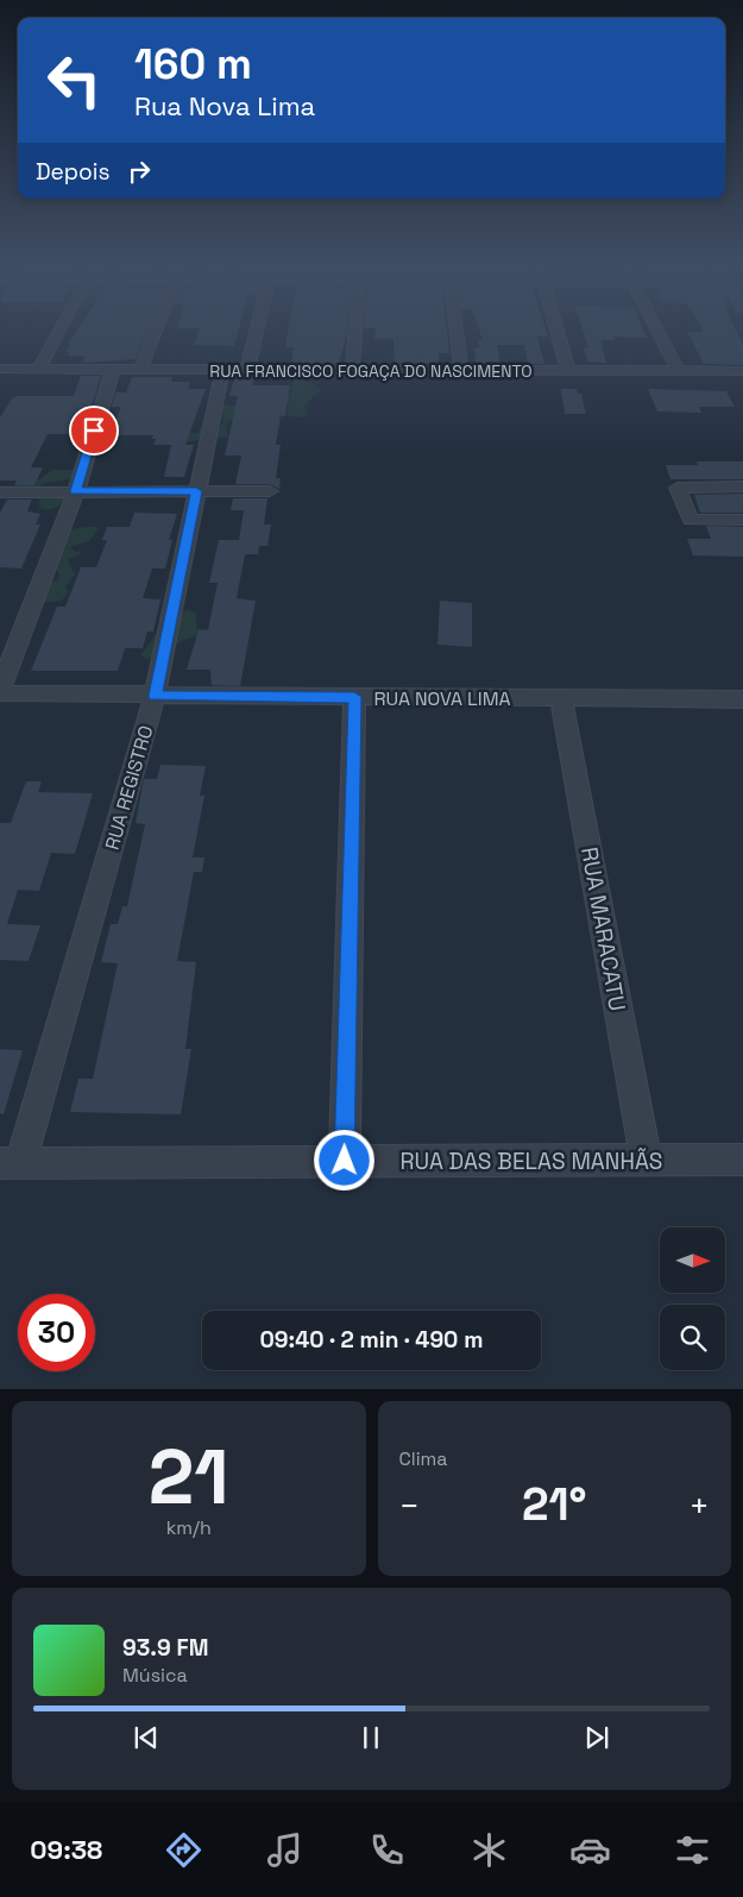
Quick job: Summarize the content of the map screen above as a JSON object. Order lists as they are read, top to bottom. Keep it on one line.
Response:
{"streets":{"street":["RUA FRANCISCO FOGAÇA DO NASCIMENTO","RUA NOVA LIMA","RUA REGISTRO","RUA MARACATU","RUA DAS BELAS MANHÃS"]},"crossings":[["RUA FRANCISCO FOGAÇA DO NASCIMENTO","RUA REGISTRO"],["RUA NOVA LIMA","RUA REGISTRO"],["RUA NOVA LIMA","RUA MARACATU"],["RUA REGISTRO","RUA DAS BELAS MANHÃS"],["RUA MARACATU","RUA DAS BELAS MANHÃS"]],"north":"right","page":{"turn":["160 m","Rua Nova Lima"],"then":"Depois","limit":"30","trip":"09:40 · 2 min · 490 m","tile":[["21","km/h"],"Clima"],"heat":["−","21°","+"],"song":["93.9 FM","Música"],"tabs":"09:38"}}
